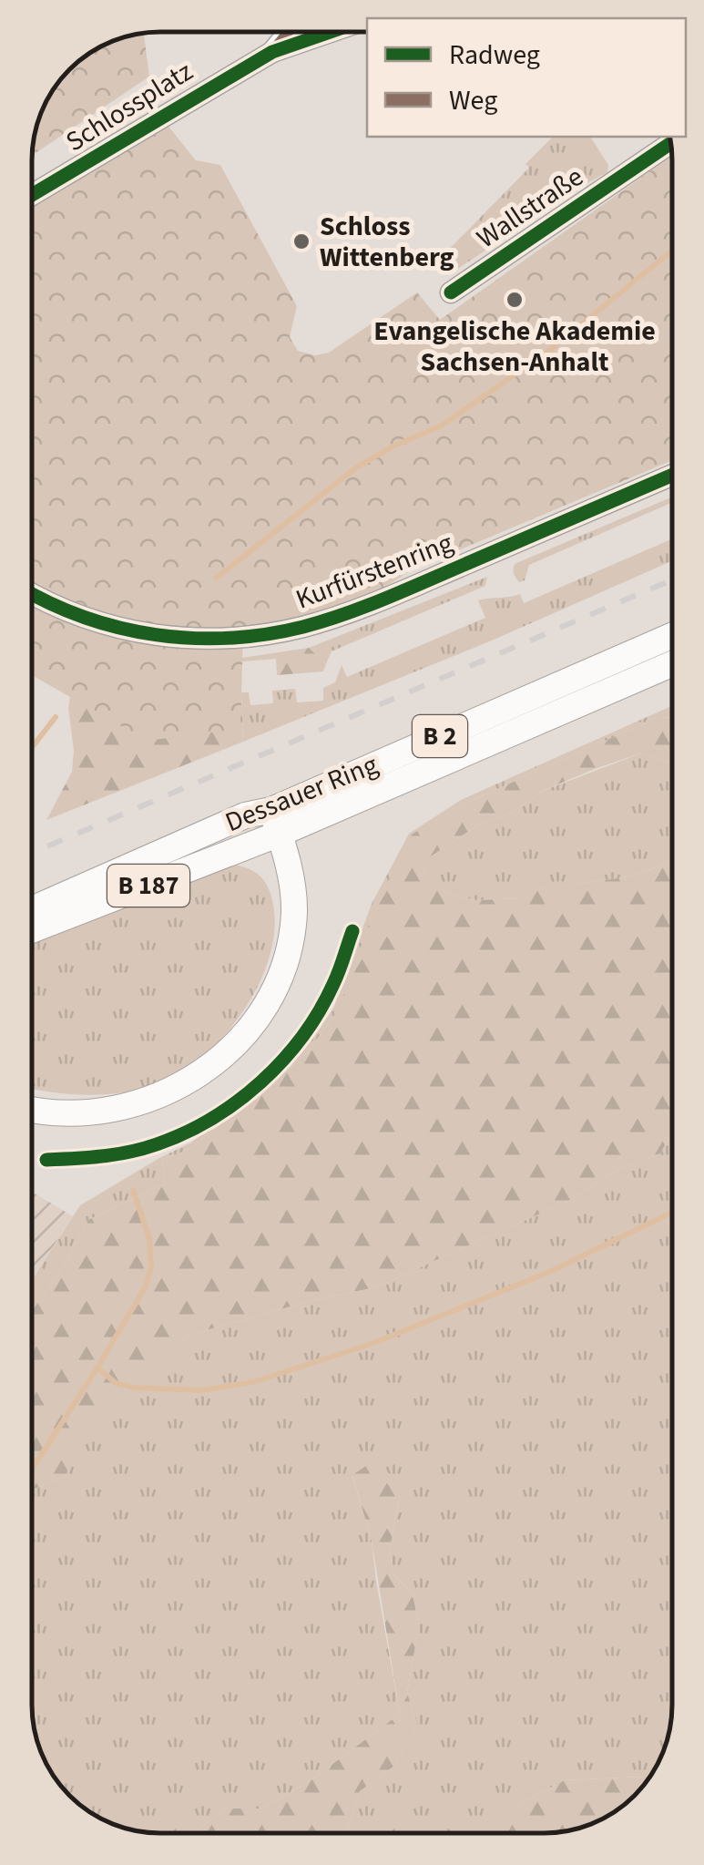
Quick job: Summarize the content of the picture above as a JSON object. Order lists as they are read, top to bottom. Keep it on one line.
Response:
{"streets":{"main road":["B 2","Dessauer Ring","B 187"],"street":["Schlossplatz","Wallstraße","Kurfürstenring"]},"places":["Schloss Wittenberg","Evangelische Akademie Sachsen-Anhalt"],"legend":["Radweg","Weg"]}
